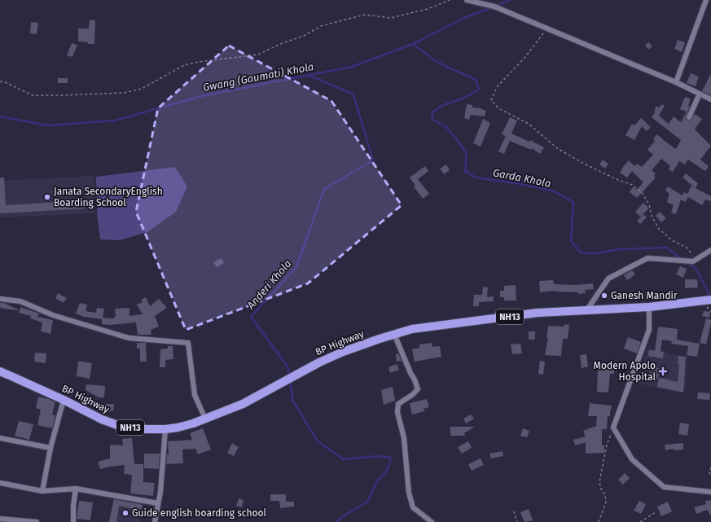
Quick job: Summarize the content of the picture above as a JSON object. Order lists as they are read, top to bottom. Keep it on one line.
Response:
{"streets":{"highway":["NH13","BP Highway"]},"water":["Gwang (Gaumati) Khola","Garda Khola","Anderi Khola"],"places":{"other":["Janata SecondaryEnglish Boarding School","Ganesh Mandir","Guide english boarding school"],"health":["Modern Apolo Hospital"]}}
